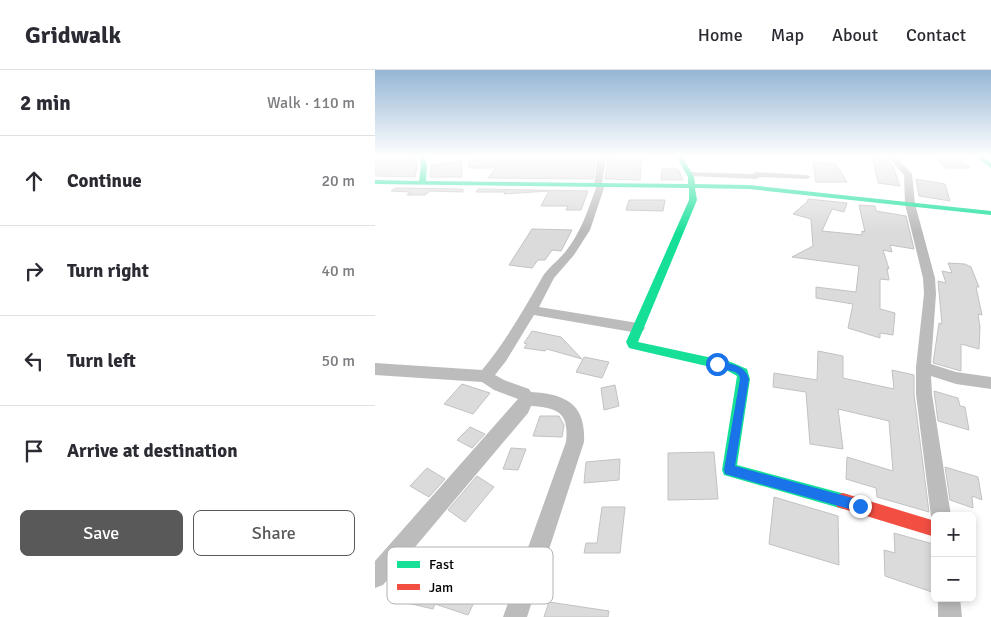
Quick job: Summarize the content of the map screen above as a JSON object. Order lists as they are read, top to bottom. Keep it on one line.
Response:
{"legend":["Fast","Jam"],"page":{"header":"Gridwalk","nav":["Home","Map","About","Contact"],"heading":["2 min","Walk · 110 m"],"list":[["Continue","20 m"],["Turn right","40 m"],["Turn left","50 m"],"Arrive at destination"],"buttons":["Save","Share"],"map_buttons":["+","−"]}}
